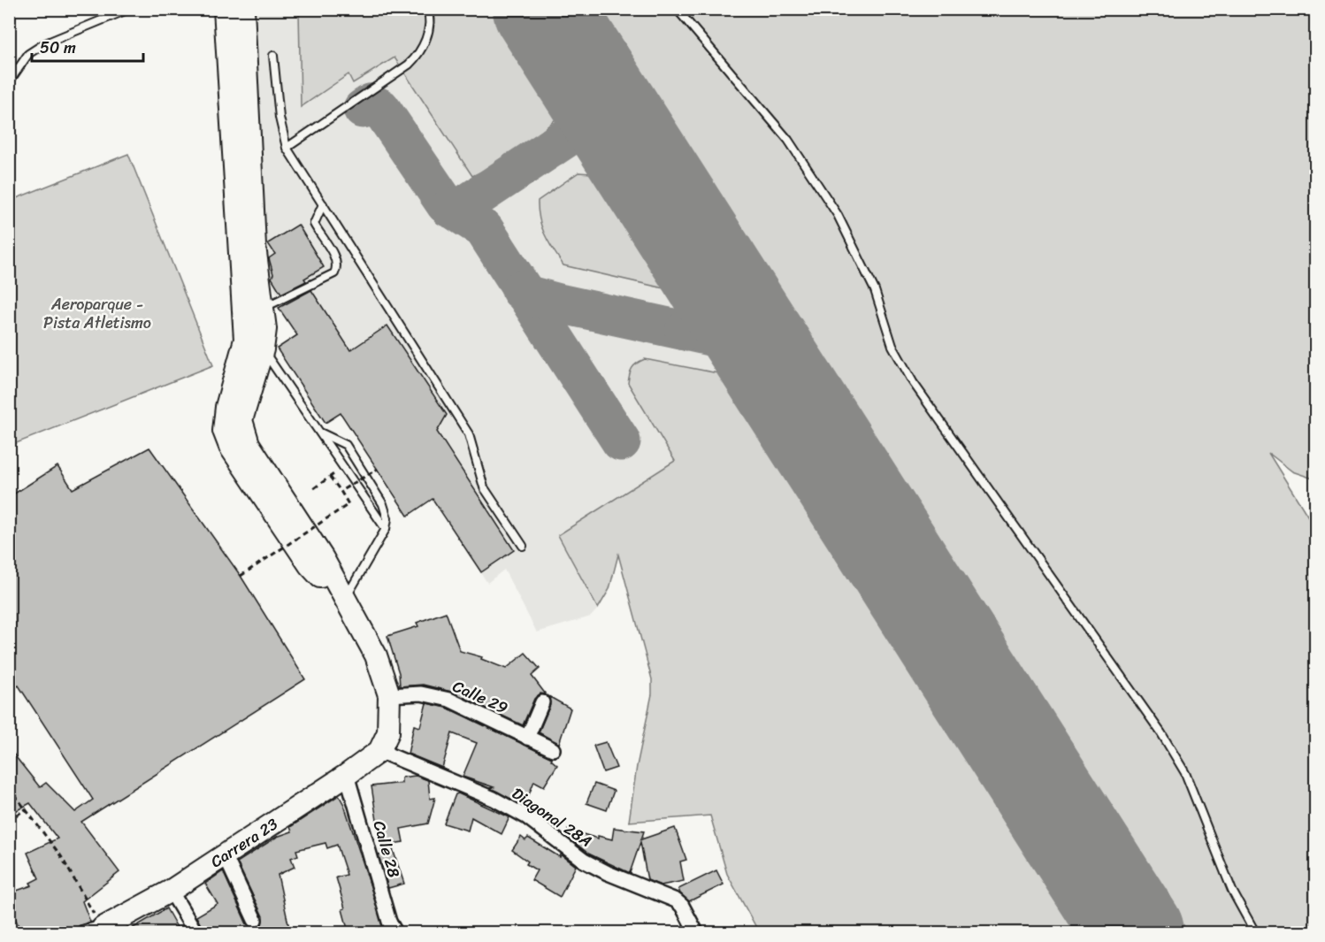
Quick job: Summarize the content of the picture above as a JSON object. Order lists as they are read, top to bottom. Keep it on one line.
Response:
{"streets":{"main road":["Carrera 23"],"street":["Calle 29","Diagonal 28A","Calle 28"]},"crossings":[["Diagonal 28A","Carrera 23"],["Carrera 23","Calle 28"]],"parks":["Aeroparque - Pista Atletismo"],"scale_bar":"50 m"}
